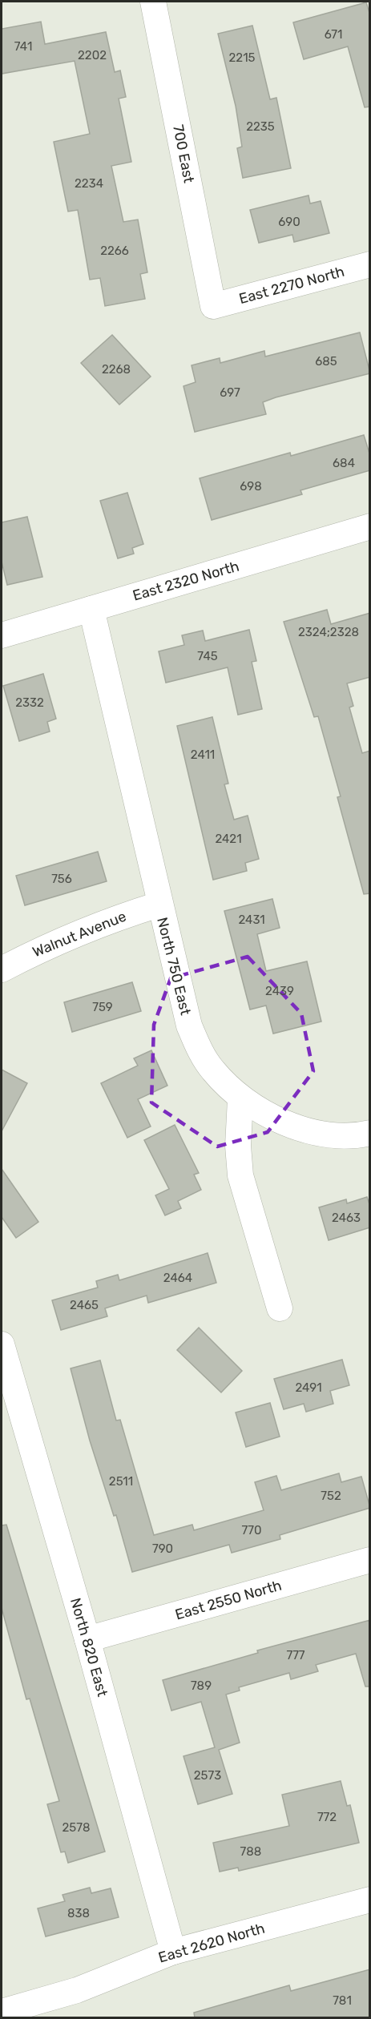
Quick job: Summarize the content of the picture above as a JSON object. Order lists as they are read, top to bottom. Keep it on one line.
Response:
{"streets":{"street":["700 East","East 2270 North","East 2320 North","Walnut Avenue","North 750 East","East 2550 North","North 820 East","East 2620 North"]},"crossings":[["700 East","East 2270 North"],["East 2320 North","North 750 East"],["Walnut Avenue","North 750 East"],["East 2550 North","North 820 East"],["North 820 East","East 2620 North"]],"house_numbers":["671","741","2202","2215","2235","2234","690","2266","685","2268","697","684","698","2324;2328","745","2332","2411","2421","756","2431","2439","759","2463","2464","2465","2491","2511","752","770","790","777","789","2573","772","2578","788","838","781"]}
